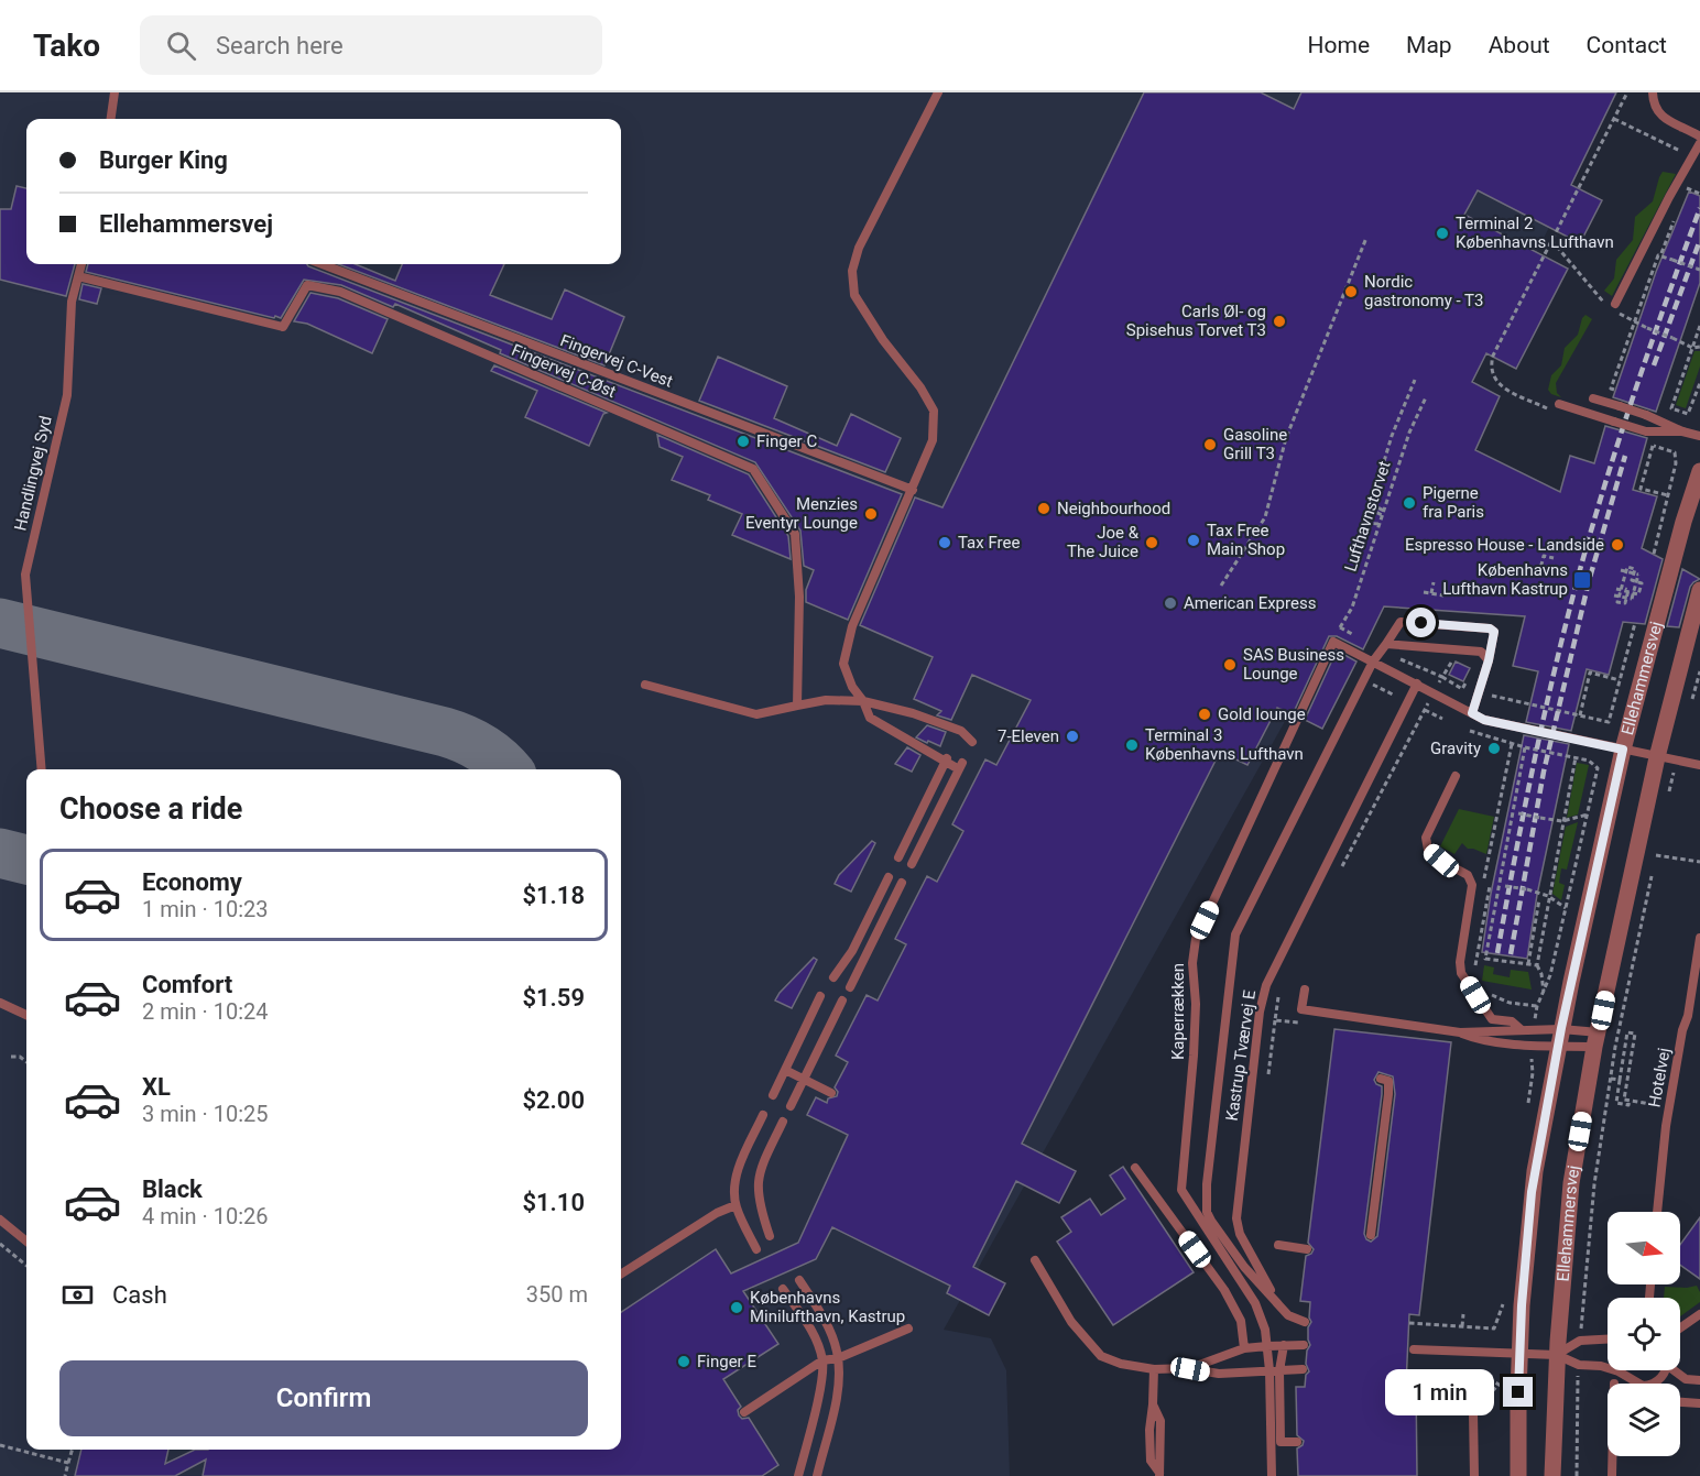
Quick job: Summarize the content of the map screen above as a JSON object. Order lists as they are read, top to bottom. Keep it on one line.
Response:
{"streets":{"street":["Ellehammersvej"],"lane":["Fingervej C-Vest","Fingervej C-Øst","Handlingvej Syd","Kaperrækken","Kastrup Tværvej E","Hotelvej"],"path":["Lufthavnstorvet"]},"crossings":[["Fingervej C-Øst","Handlingvej Syd"],["Lufthavnstorvet","Kaperrækken"]],"places":{"other":["Terminal 2 Københavns Lufthavn","Nordic gastronomy - T3","Carls Øl- og Spisehus Torvet T3","Finger C","Gasoline Grill T3","Pigerne fra Paris","Neighbourhood","Menzies Eventyr Lounge","Tax Free Main Shop","Tax Free","Joe & The Juice","Espresso House - Landside","American Express","SAS Business Lounge","Gold lounge","7-Eleven","Terminal 3 Københavns Lufthavn","Gravity","Københavns Minilufthavn, Kastrup","Finger E"],"transit":["Københavns Lufthavn Kastrup"]},"north":"right","page":{"header":"Tako","search":"Search here","nav":["Home","Map","About","Contact"],"banner":["Burger King","Ellehammersvej"],"heading":"Choose a ride","list":[{"name":"Economy","note":"1 min · 10:23","value":"$1.18"},{"name":"Comfort","note":"2 min · 10:24","value":"$1.59"},{"name":"XL","note":"3 min · 10:25","value":"$2.00"},{"name":"Black","note":"4 min · 10:26","value":"$1.10"}],"pay":["Cash","350 m"],"buttons":"Confirm","bubble":"1 min"}}
